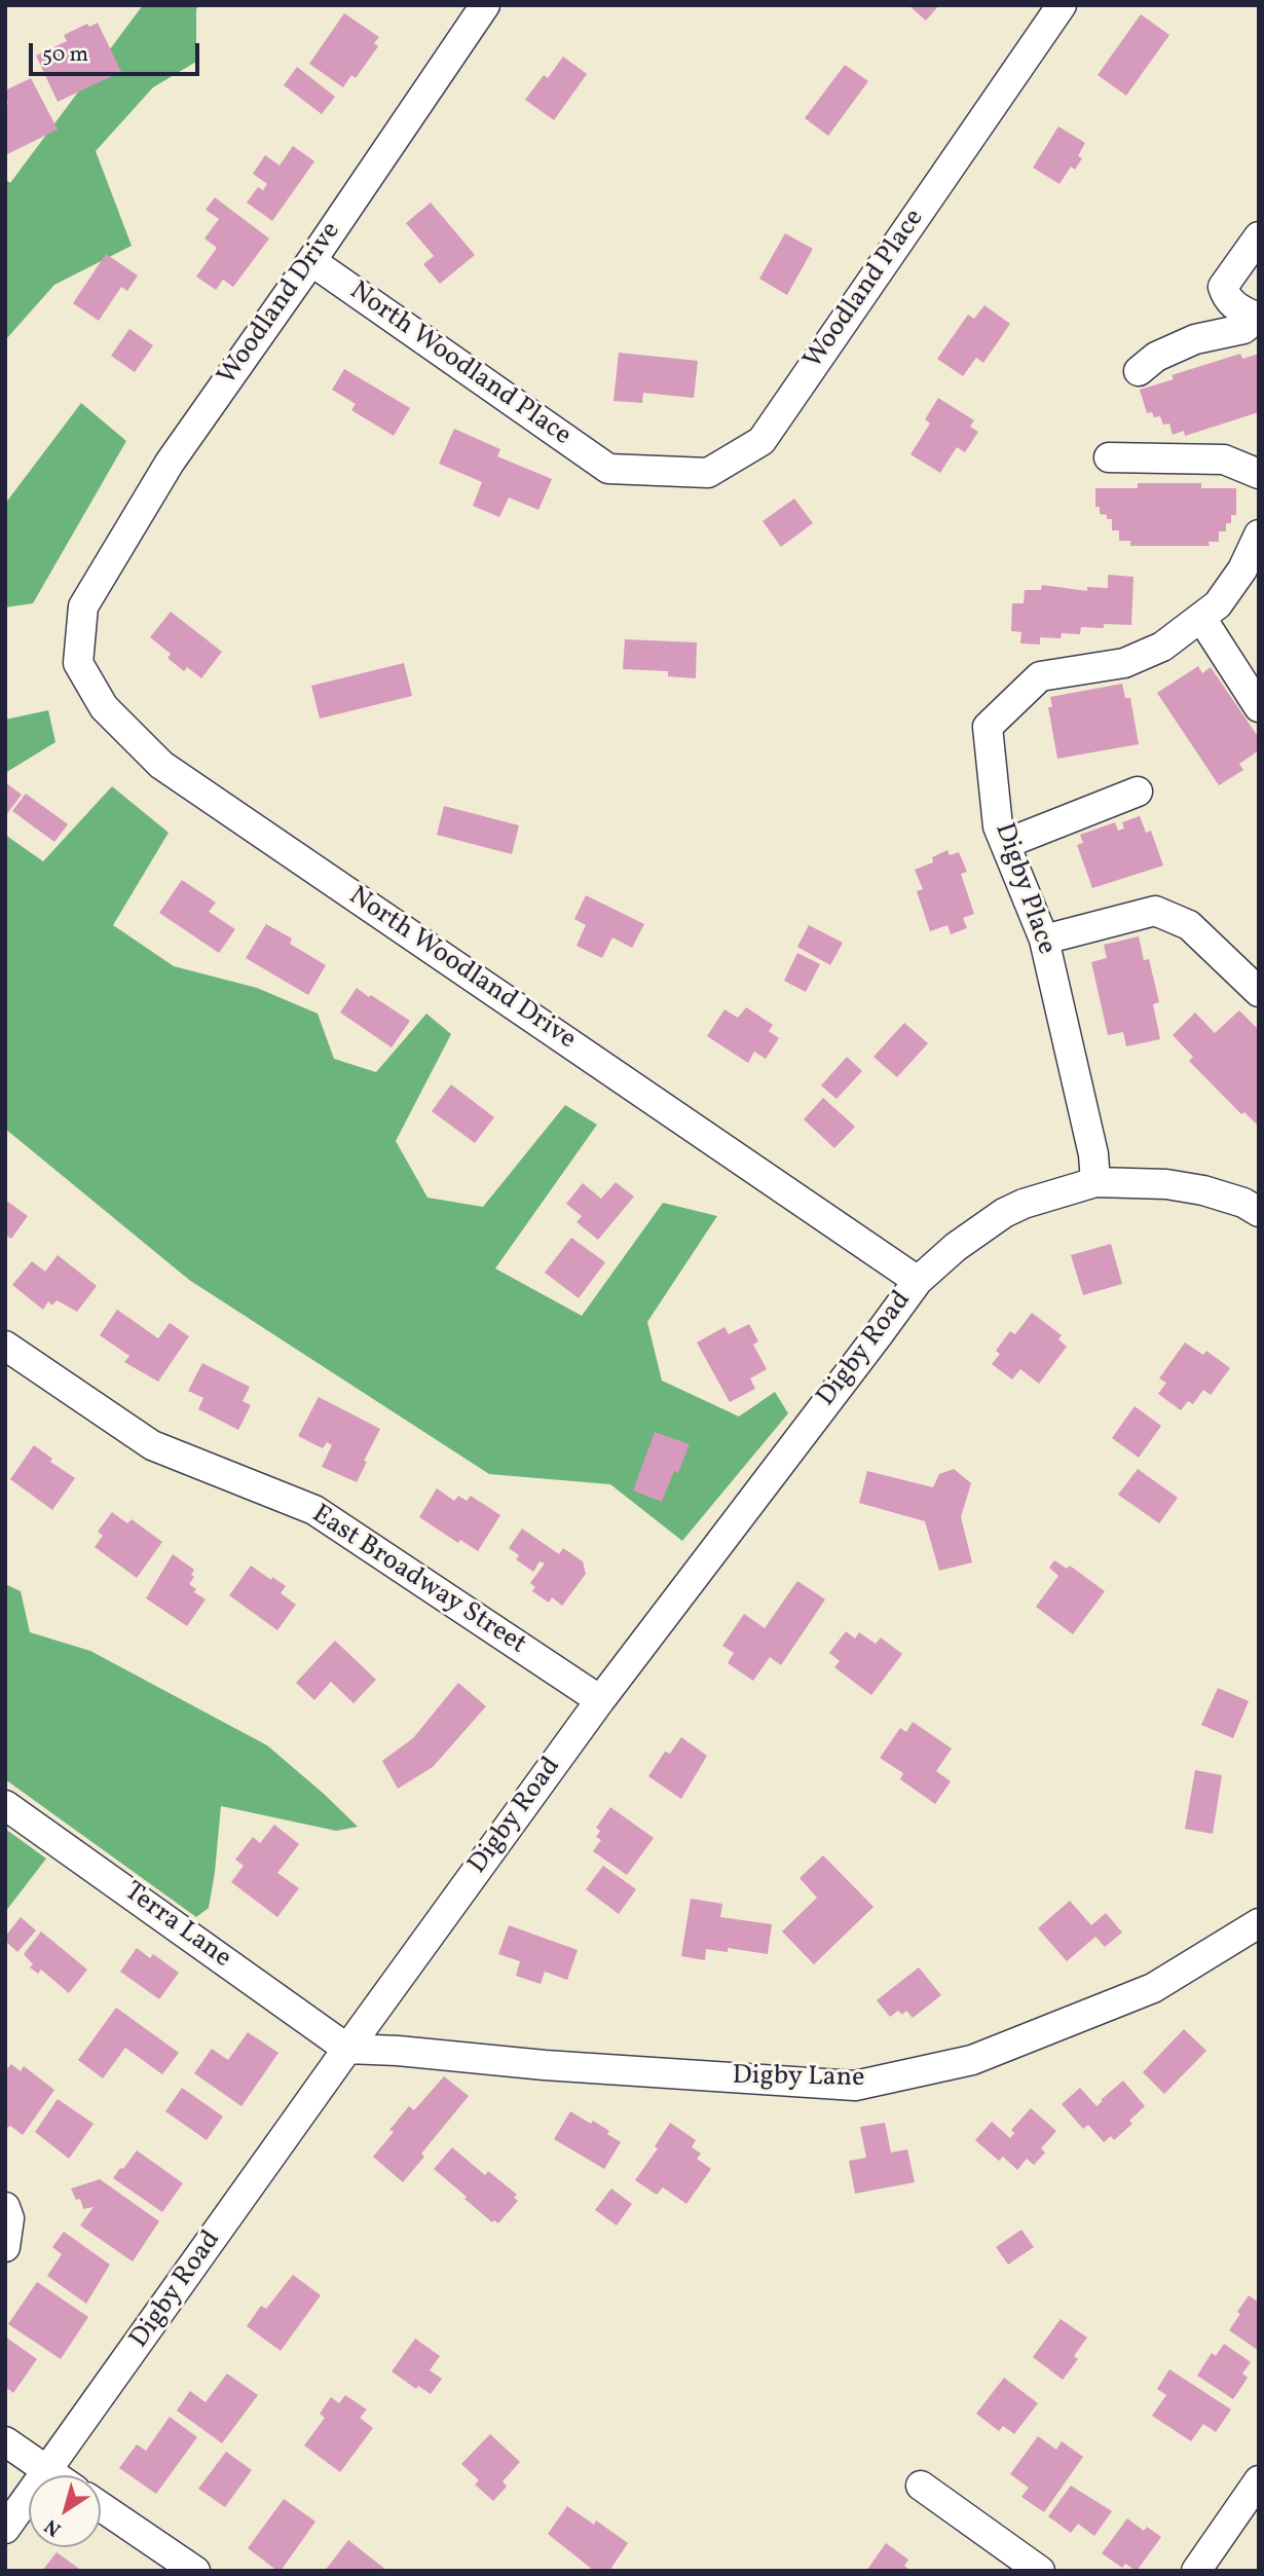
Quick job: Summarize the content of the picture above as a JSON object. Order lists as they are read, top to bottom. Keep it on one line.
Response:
{"streets":{"street":["Woodland Place","Woodland Drive","North Woodland Place","Digby Place","North Woodland Drive","Digby Road","East Broadway Street","Terra Lane","Digby Lane"]},"crossings":[["Woodland Place","North Woodland Place"],["Woodland Drive","North Woodland Place"],["Woodland Drive","North Woodland Drive"],["Digby Place","Digby Road"],["North Woodland Drive","Digby Road"],["Digby Road","East Broadway Street"],["Digby Road","Terra Lane"],["Digby Road","Digby Lane"],["Terra Lane","Digby Lane"]],"scale_bar":"50 m","north":"bottom left"}
